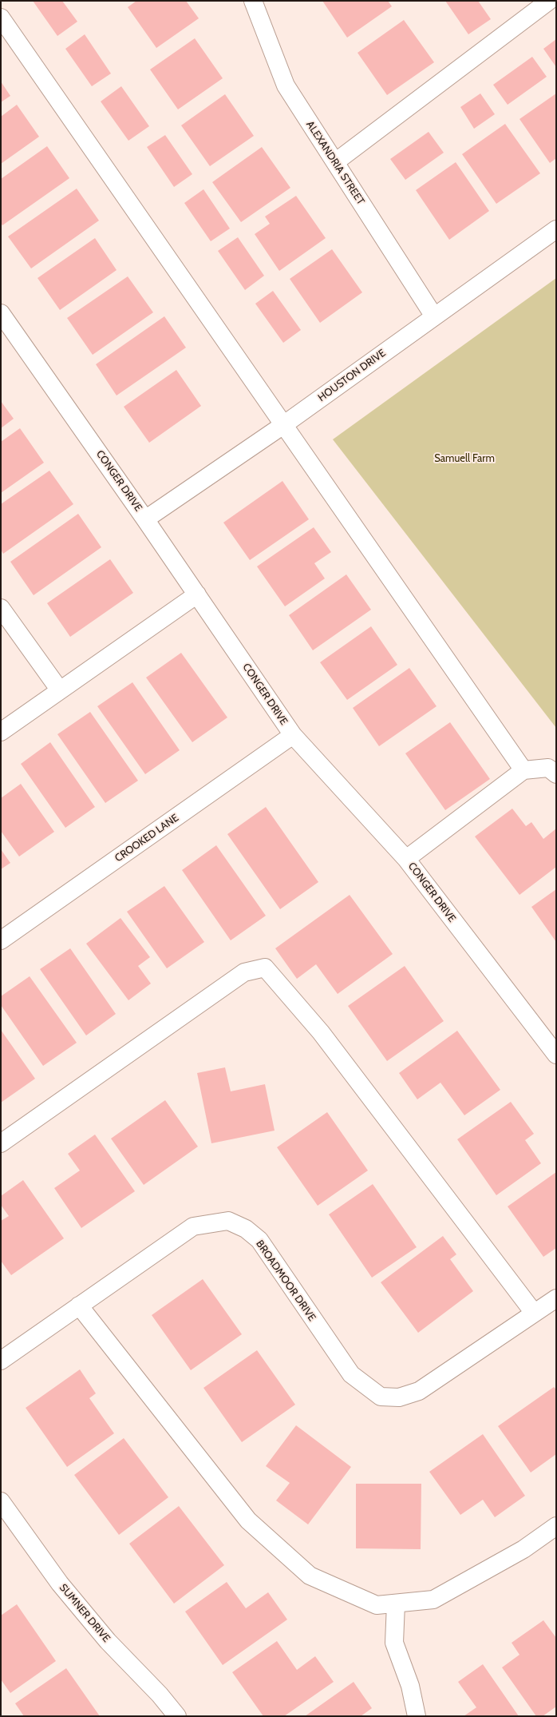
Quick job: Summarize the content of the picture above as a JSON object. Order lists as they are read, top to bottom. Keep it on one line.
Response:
{"streets":{"street":["ALEXANDRIA STREET","HOUSTON DRIVE","CONGER DRIVE","CROOKED LANE","BROADMOOR DRIVE","SUMNER DRIVE"]},"crossings":[["ALEXANDRIA STREET","HOUSTON DRIVE"],["HOUSTON DRIVE","CONGER DRIVE"],["CONGER DRIVE","CROOKED LANE"]],"parks":["Samuell Farm"]}
